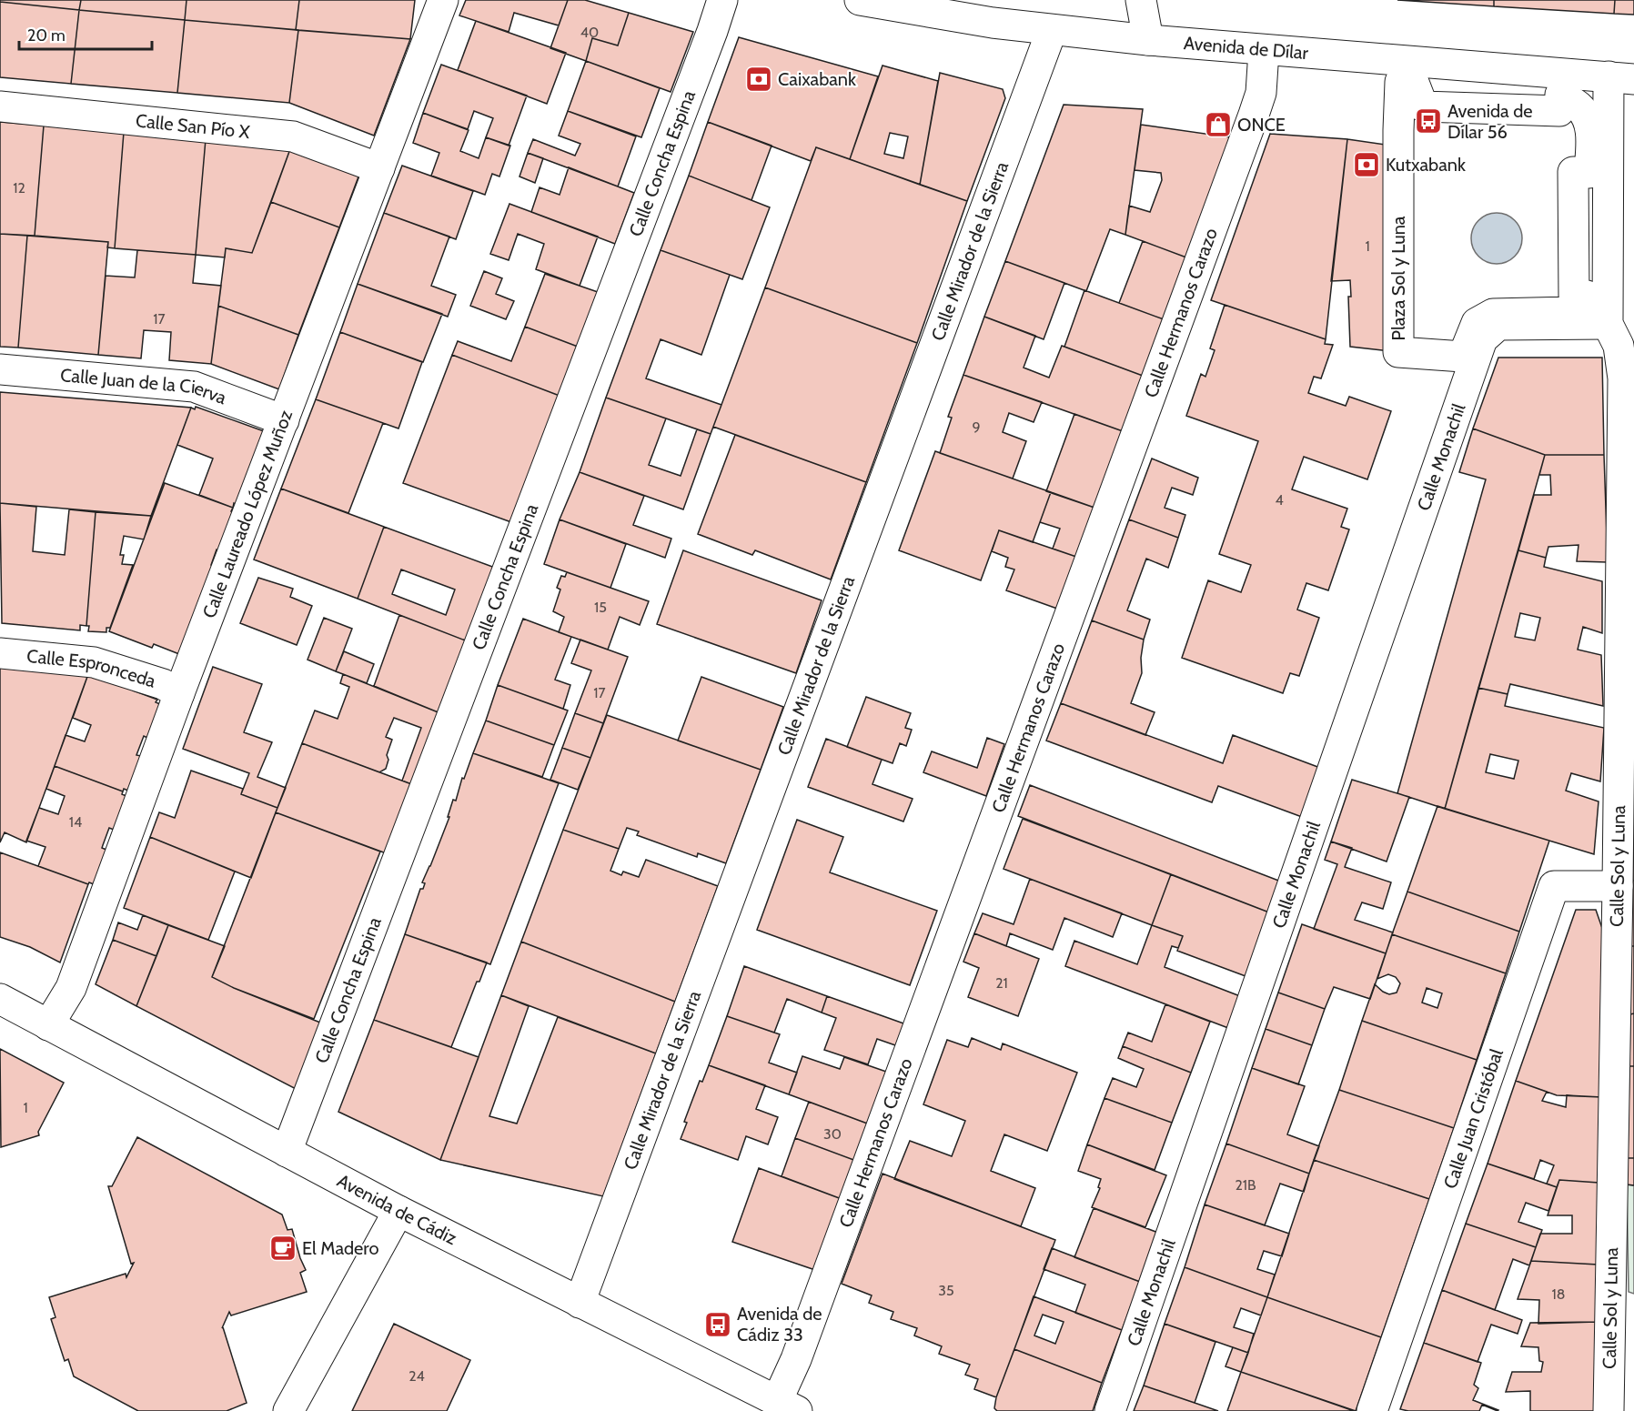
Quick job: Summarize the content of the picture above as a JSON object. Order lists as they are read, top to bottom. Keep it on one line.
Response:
{"streets":{"street":["Avenida de Dílar","Calle San Pío X","Calle Concha Espina","Calle Mirador de la Sierra","Plaza Sol y Luna","Calle Hermanos Carazo","Calle Juan de la Cierva","Calle Monachil","Calle Laureado López Muñoz","Calle Espronceda","Calle Sol y Luna","Calle Juan Cristóbal","Avenida de Cádiz"]},"crossings":[["Avenida de Dílar","Calle Mirador de la Sierra"],["Avenida de Dílar","Calle Hermanos Carazo"],["Calle San Pío X","Calle Laureado López Muñoz"],["Calle Concha Espina","Avenida de Cádiz"],["Calle Mirador de la Sierra","Avenida de Cádiz"],["Calle Hermanos Carazo","Avenida de Cádiz"],["Calle Juan de la Cierva","Calle Laureado López Muñoz"],["Calle Monachil","Calle Sol y Luna"],["Calle Laureado López Muñoz","Calle Espronceda"],["Calle Laureado López Muñoz","Avenida de Cádiz"],["Calle Sol y Luna","Calle Juan Cristóbal"]],"places":{"bank":["Caixabank","Kutxabank"],"bus stop":["Avenida de Dílar 56","Avenida de Cádiz 33"],"shop":["ONCE"],"cafe":["El Madero"]},"house_numbers":["40","12","1","17","9","4","15","17","14","21","1","30","21B","35","18","24"],"scale_bar":"20 m"}
